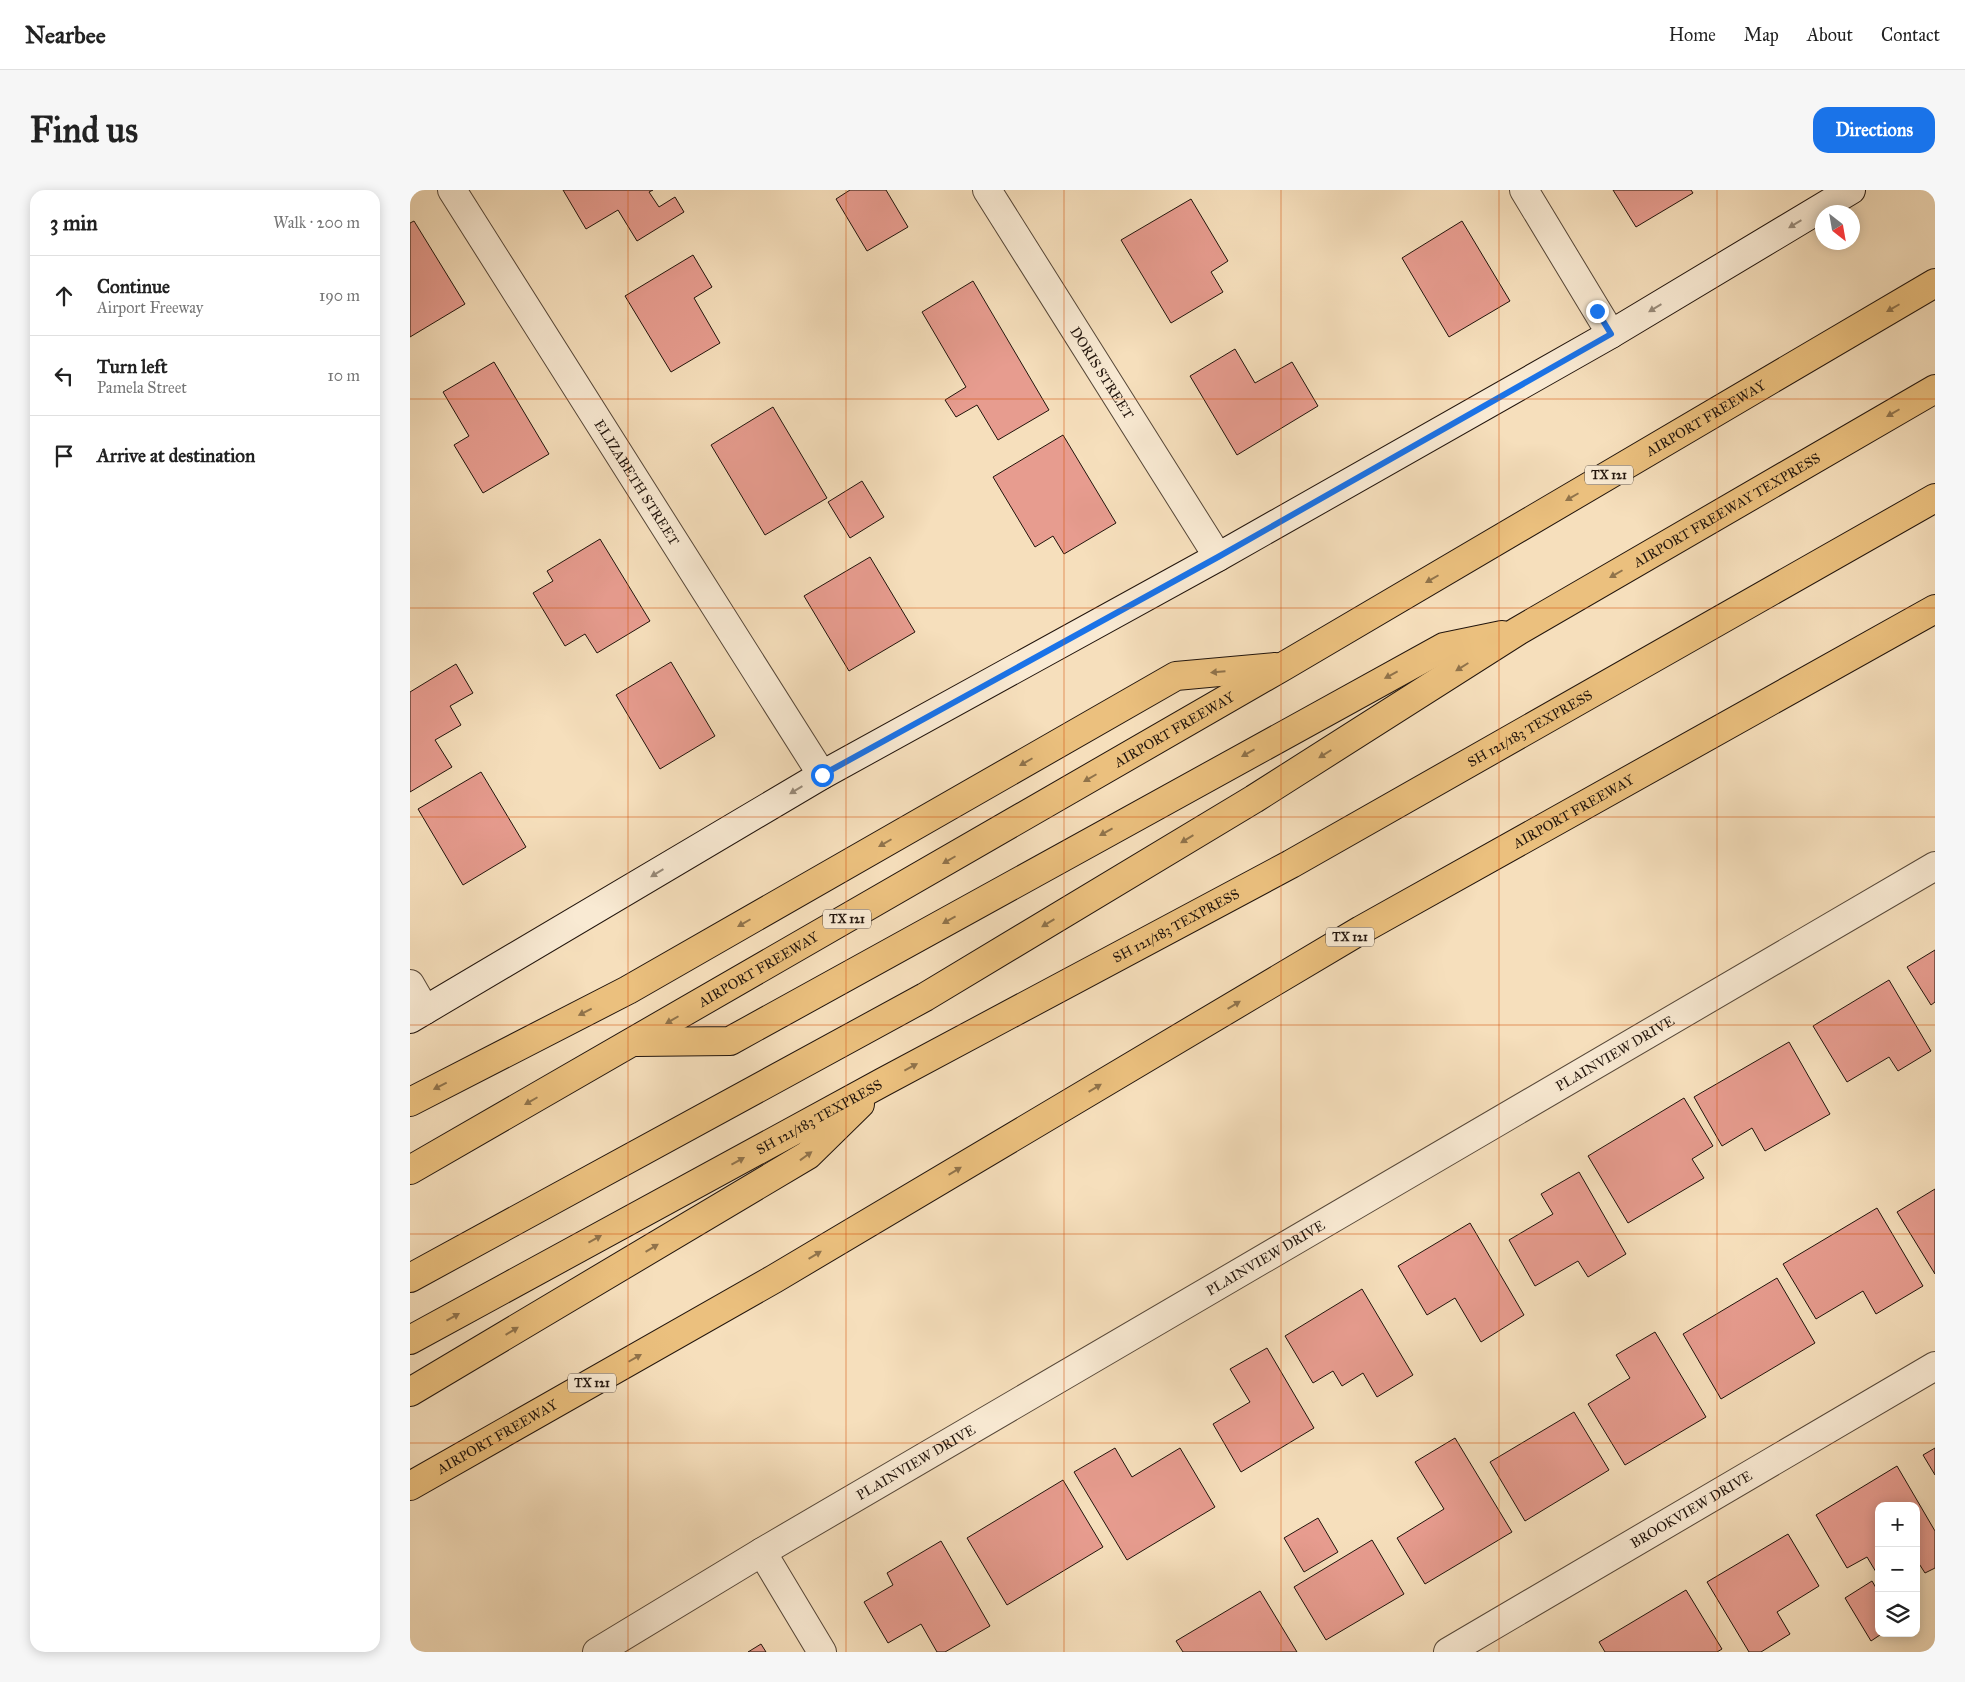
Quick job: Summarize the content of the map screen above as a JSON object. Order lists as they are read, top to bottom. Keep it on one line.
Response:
{"streets":{"highway":["AIRPORT FREEWAY","TX 121","AIRPORT FREEWAY TEXPRESS","SH 121/183 TEXPRESS"],"street":["DORIS STREET","ELIZABETH STREET","PLAINVIEW DRIVE","BROOKVIEW DRIVE"]},"one_way":["AIRPORT FREEWAY TEXPRESS"],"north":"bottom right","page":{"header":"Nearbee","nav":["Home","Map","About","Contact"],"buttons":"Directions","title":"Find us","heading":["3 min","Walk · 200 m"],"list":[["Continue","Airport Freeway","190 m"],["Turn left","Pamela Street","10 m"],"Arrive at destination"],"map_buttons":["+","−"]}}
